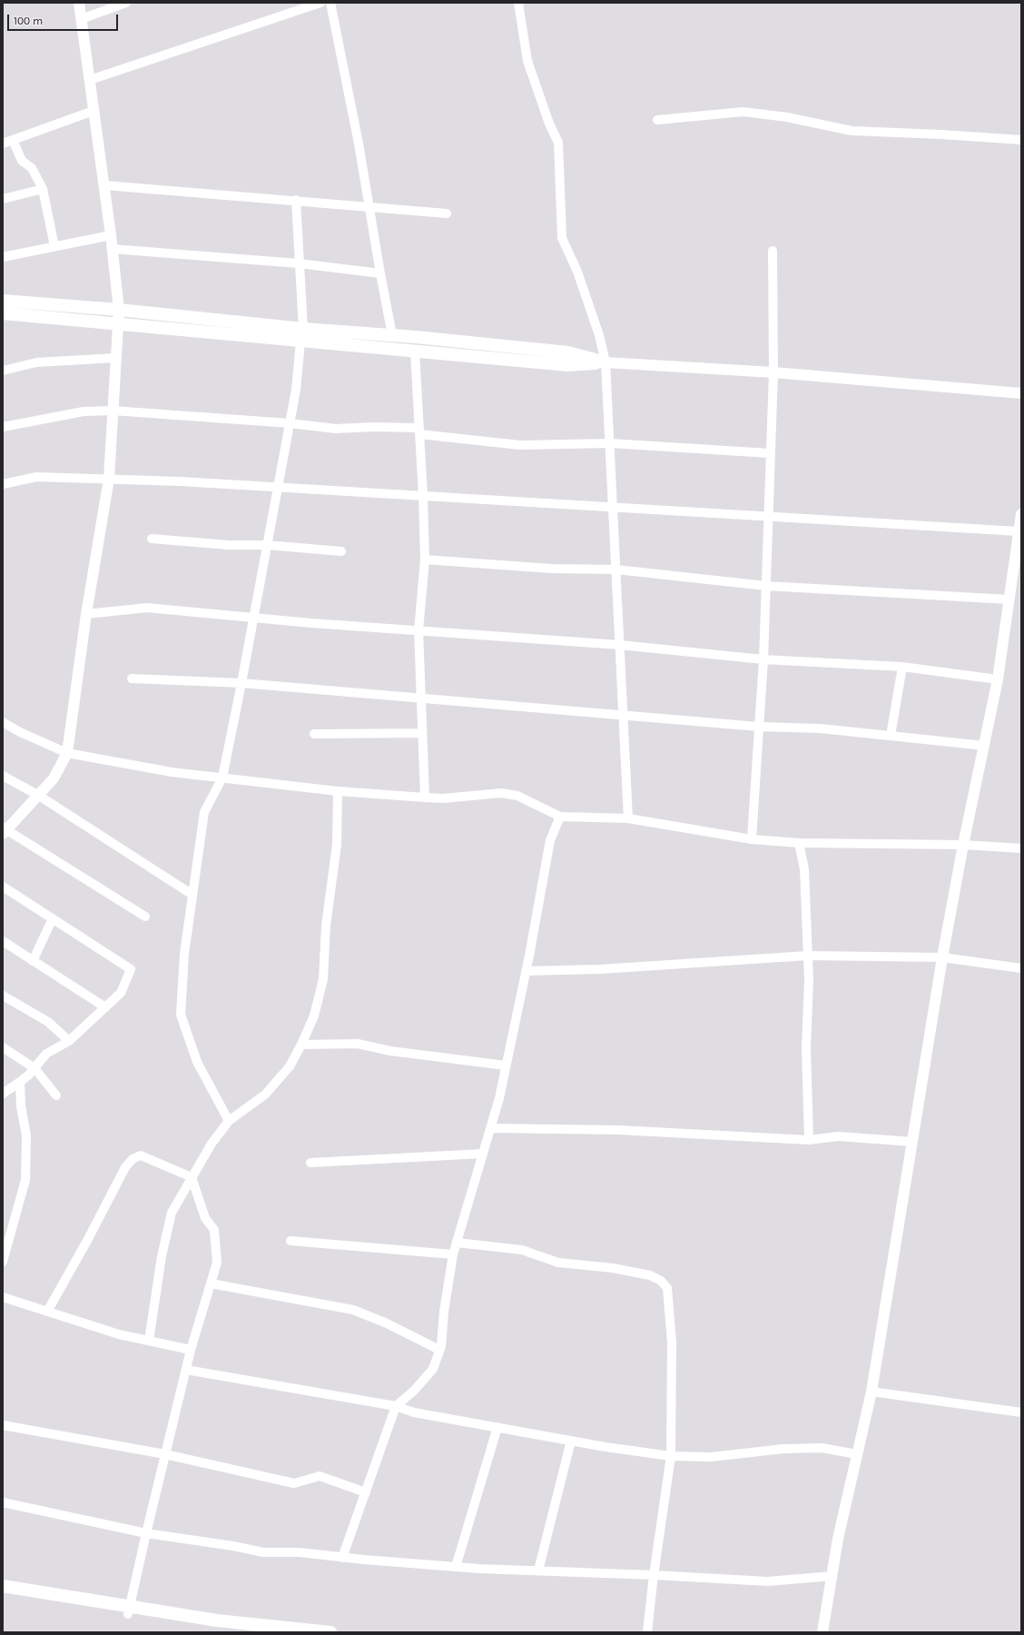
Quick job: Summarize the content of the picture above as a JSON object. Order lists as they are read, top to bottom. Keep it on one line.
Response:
{"scale_bar":"100 m"}
